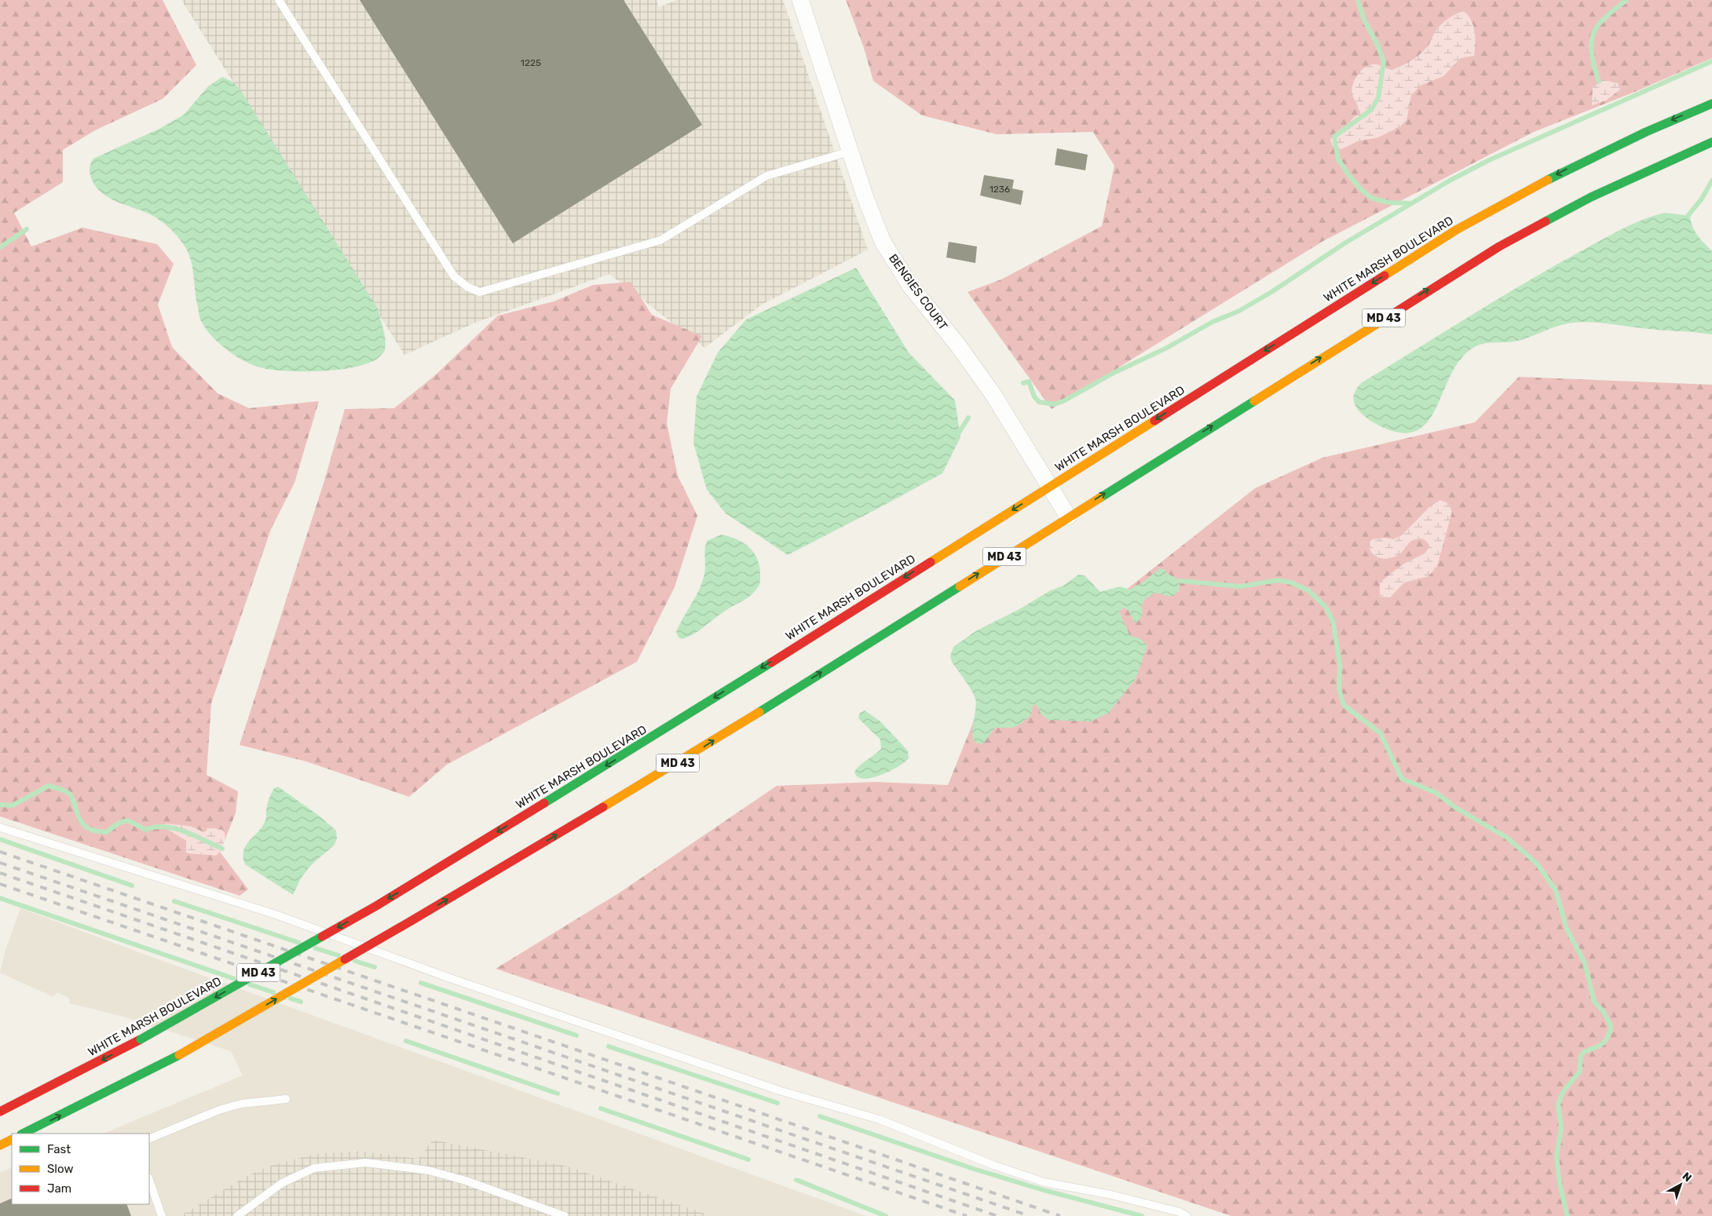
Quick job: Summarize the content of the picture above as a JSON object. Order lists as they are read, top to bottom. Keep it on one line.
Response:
{"streets":{"main road":["WHITE MARSH BOULEVARD","MD 43"],"street":["BENGIES COURT"]},"crossings":[["WHITE MARSH BOULEVARD","BENGIES COURT"],["BENGIES COURT","MD 43"]],"house_numbers":["1225","1236"],"legend":["Fast","Slow","Jam"],"north":"top right"}
